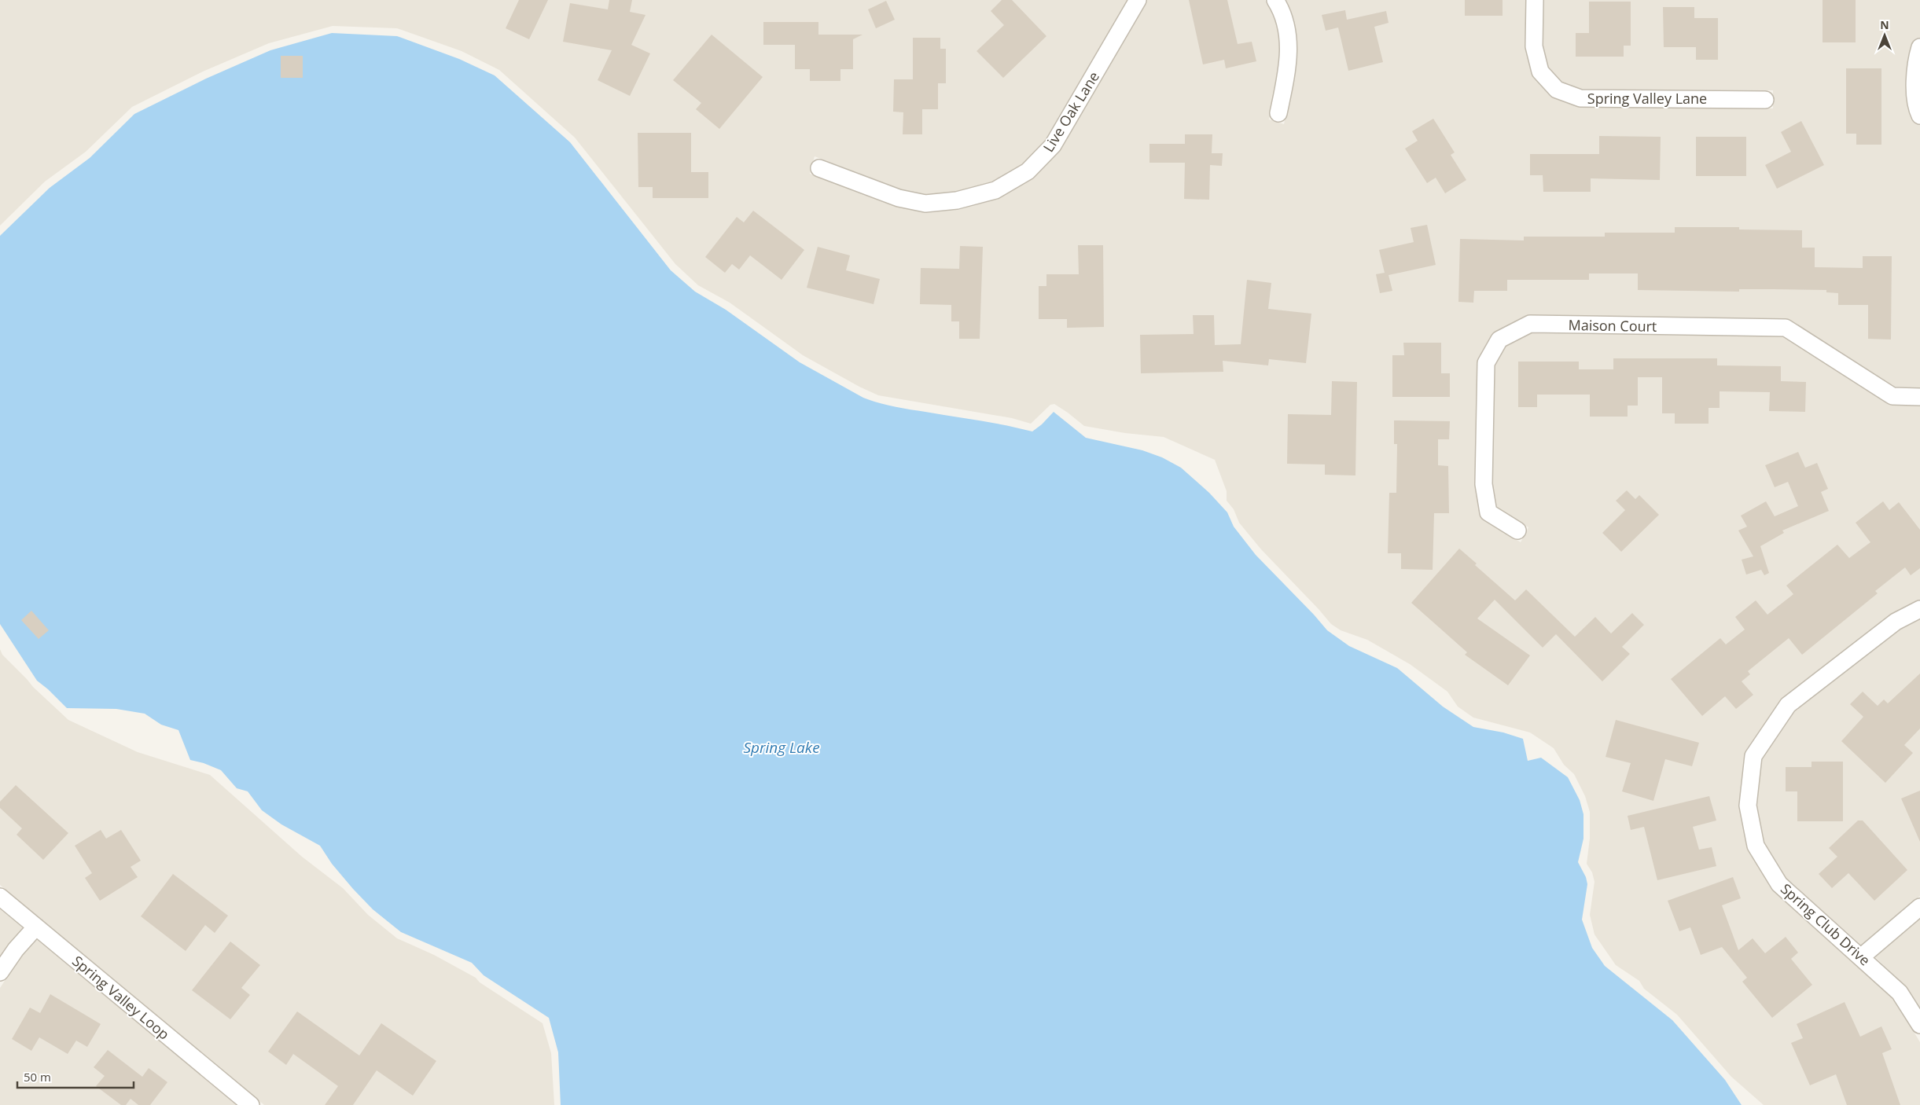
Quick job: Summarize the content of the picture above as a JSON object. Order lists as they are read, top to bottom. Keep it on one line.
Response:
{"streets":{"street":["Spring Valley Lane","Live Oak Lane","Maison Court","Spring Club Drive","Spring Valley Loop"]},"water":["Spring Lake"],"scale_bar":"50 m","north":"top"}
